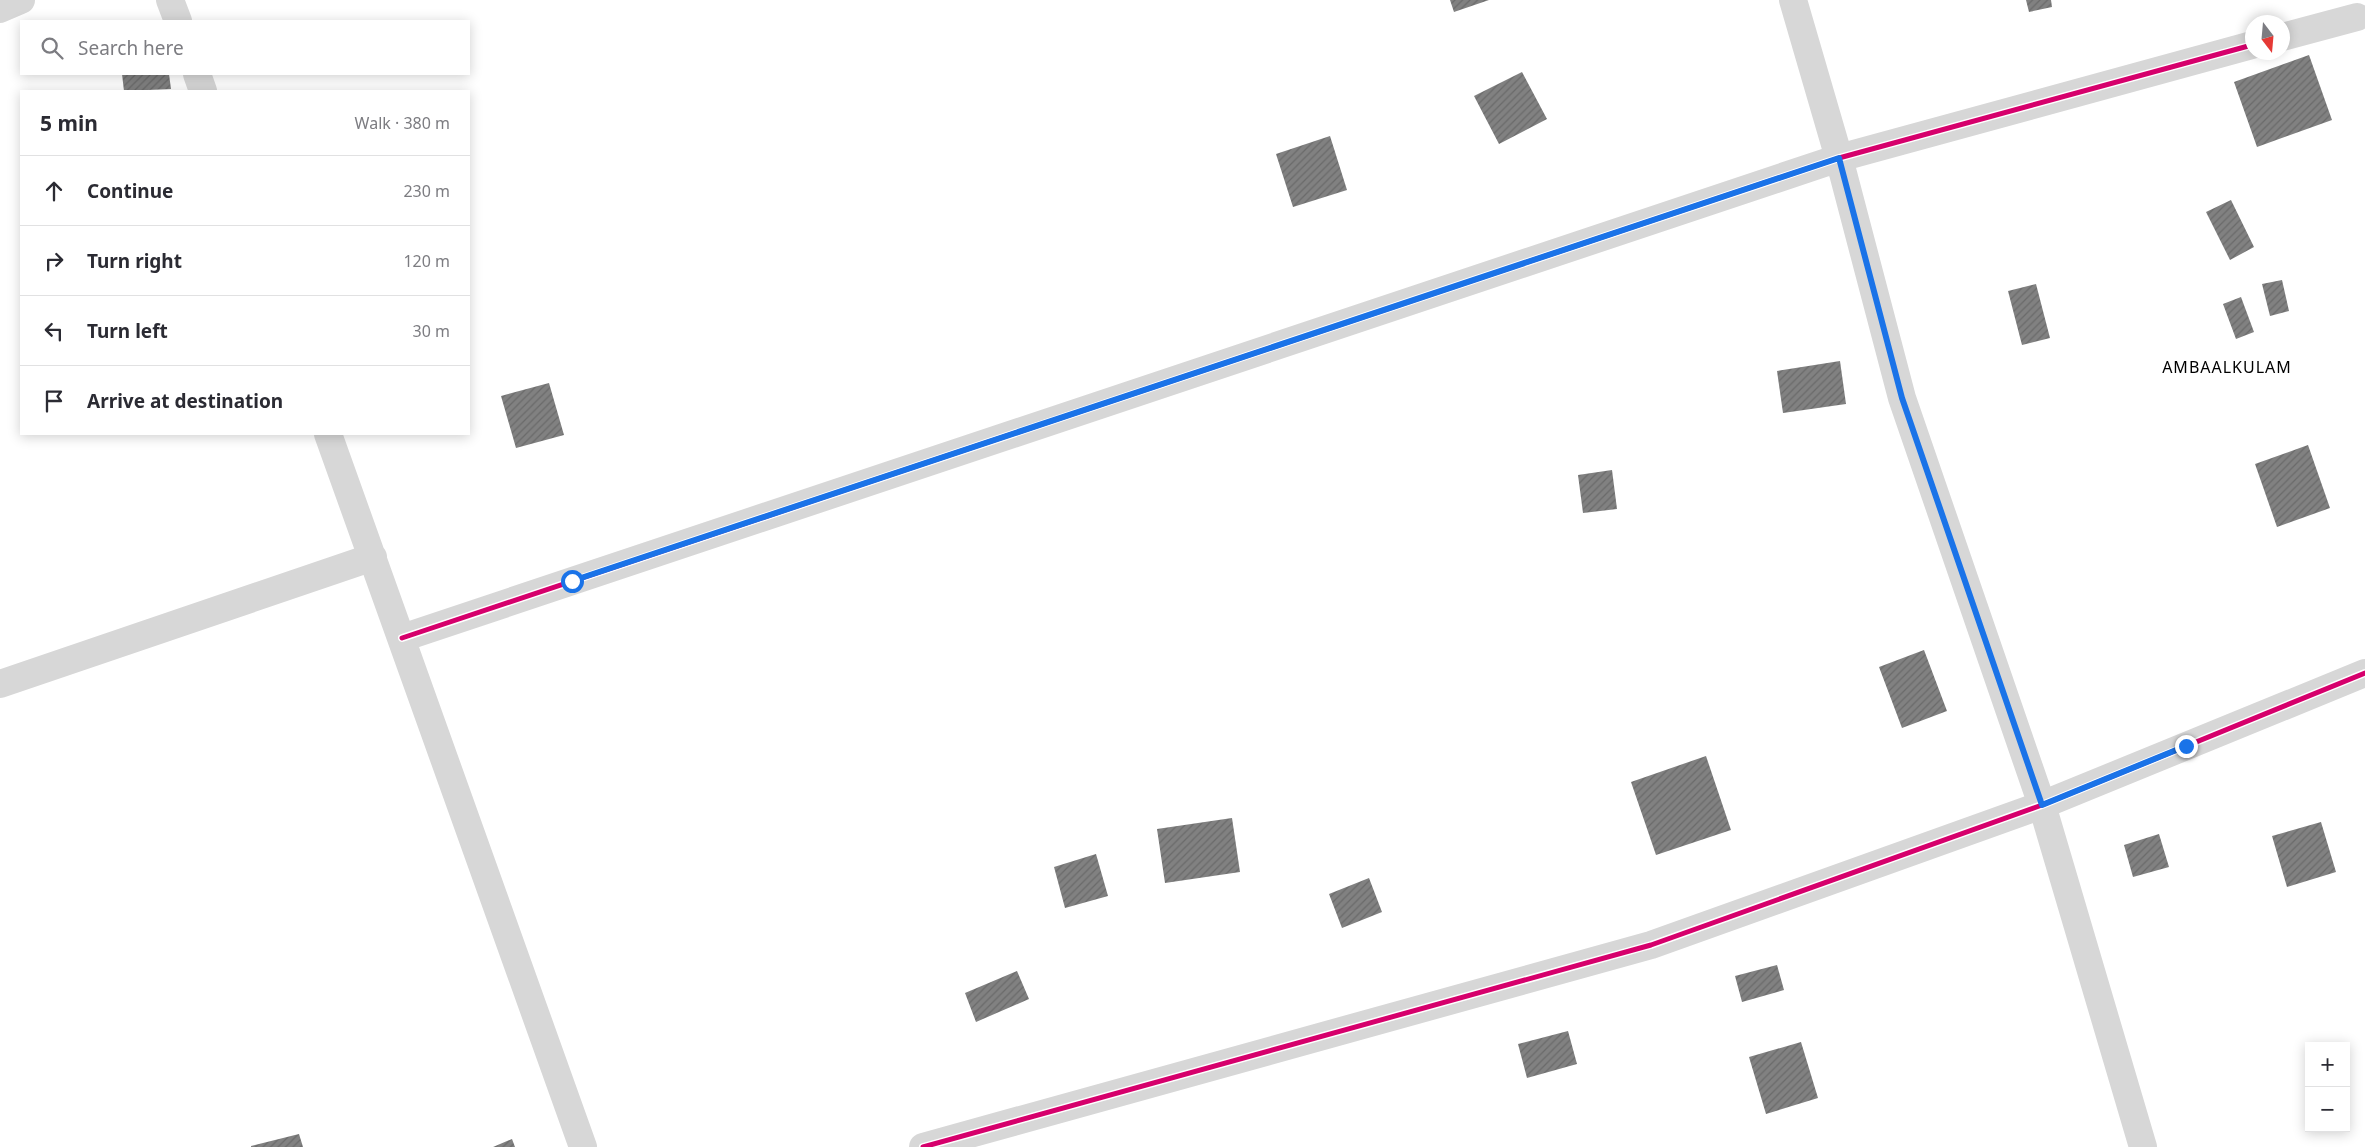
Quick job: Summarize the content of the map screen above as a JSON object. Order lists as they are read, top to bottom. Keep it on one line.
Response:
{"districts":["AMBAALKULAM"],"north":"bottom","page":{"search":"Search here","heading":["5 min","Walk · 380 m"],"list":[["Continue","230 m"],["Turn right","120 m"],["Turn left","30 m"],"Arrive at destination"],"map_buttons":["+","−"]}}
